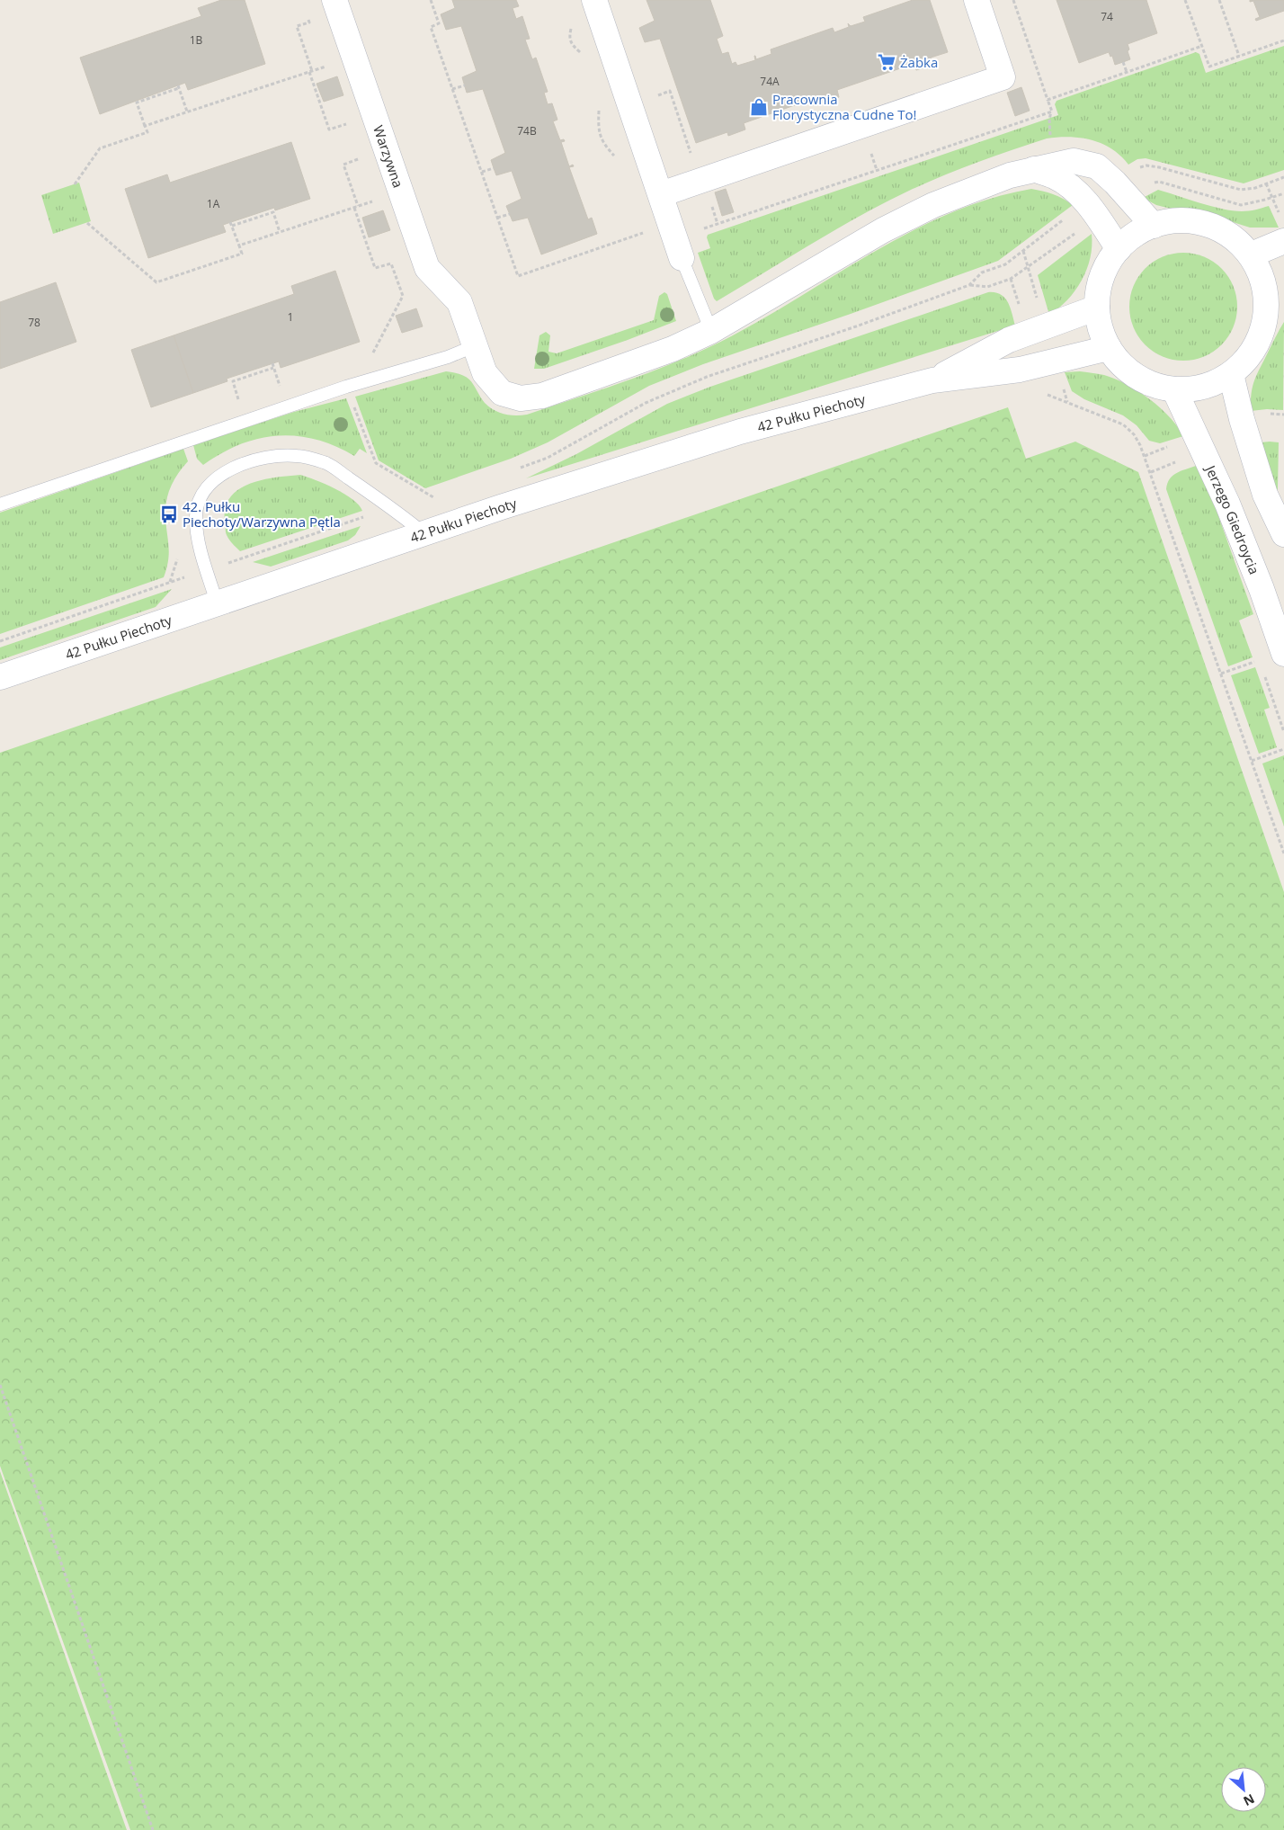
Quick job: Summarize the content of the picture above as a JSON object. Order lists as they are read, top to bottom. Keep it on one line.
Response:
{"streets":{"street":["Warzywna","42 Pułku Piechoty","Jerzego Giedroycia"]},"places":{"supermarket":["Żabka"],"shop":["Pracownia Florystyczna Cudne To!"],"bus stop":["42. Pułku Piechoty/Warzywna Pętla"]},"house_numbers":["74","1B","74A","74B","1A","1","78"],"north":"bottom right"}
